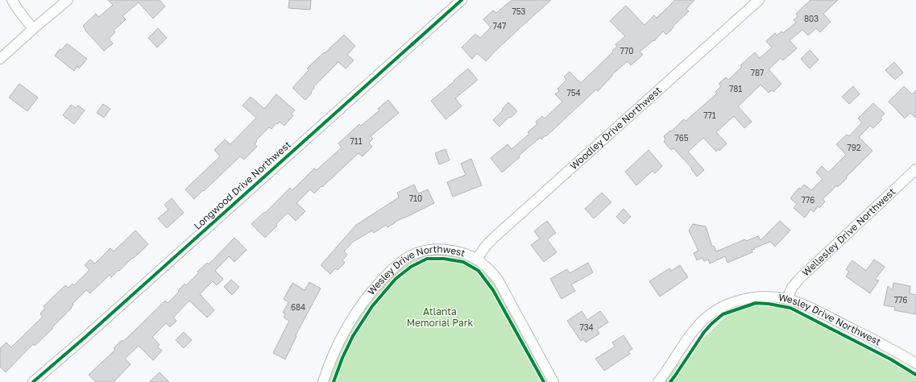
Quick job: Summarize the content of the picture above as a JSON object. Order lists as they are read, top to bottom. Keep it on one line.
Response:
{"streets":{"street":["Woodley Drive Northwest","Longwood Drive Northwest","Wellesley Drive Northwest","Wesley Drive Northwest"]},"crossings":[["Woodley Drive Northwest","Wesley Drive Northwest"],["Wellesley Drive Northwest","Wesley Drive Northwest"]],"parks":["Atlanta Memorial Park"],"house_numbers":["753","803","747","770","787","781","754","771","765","711","792","710","776","776","684","734"]}
